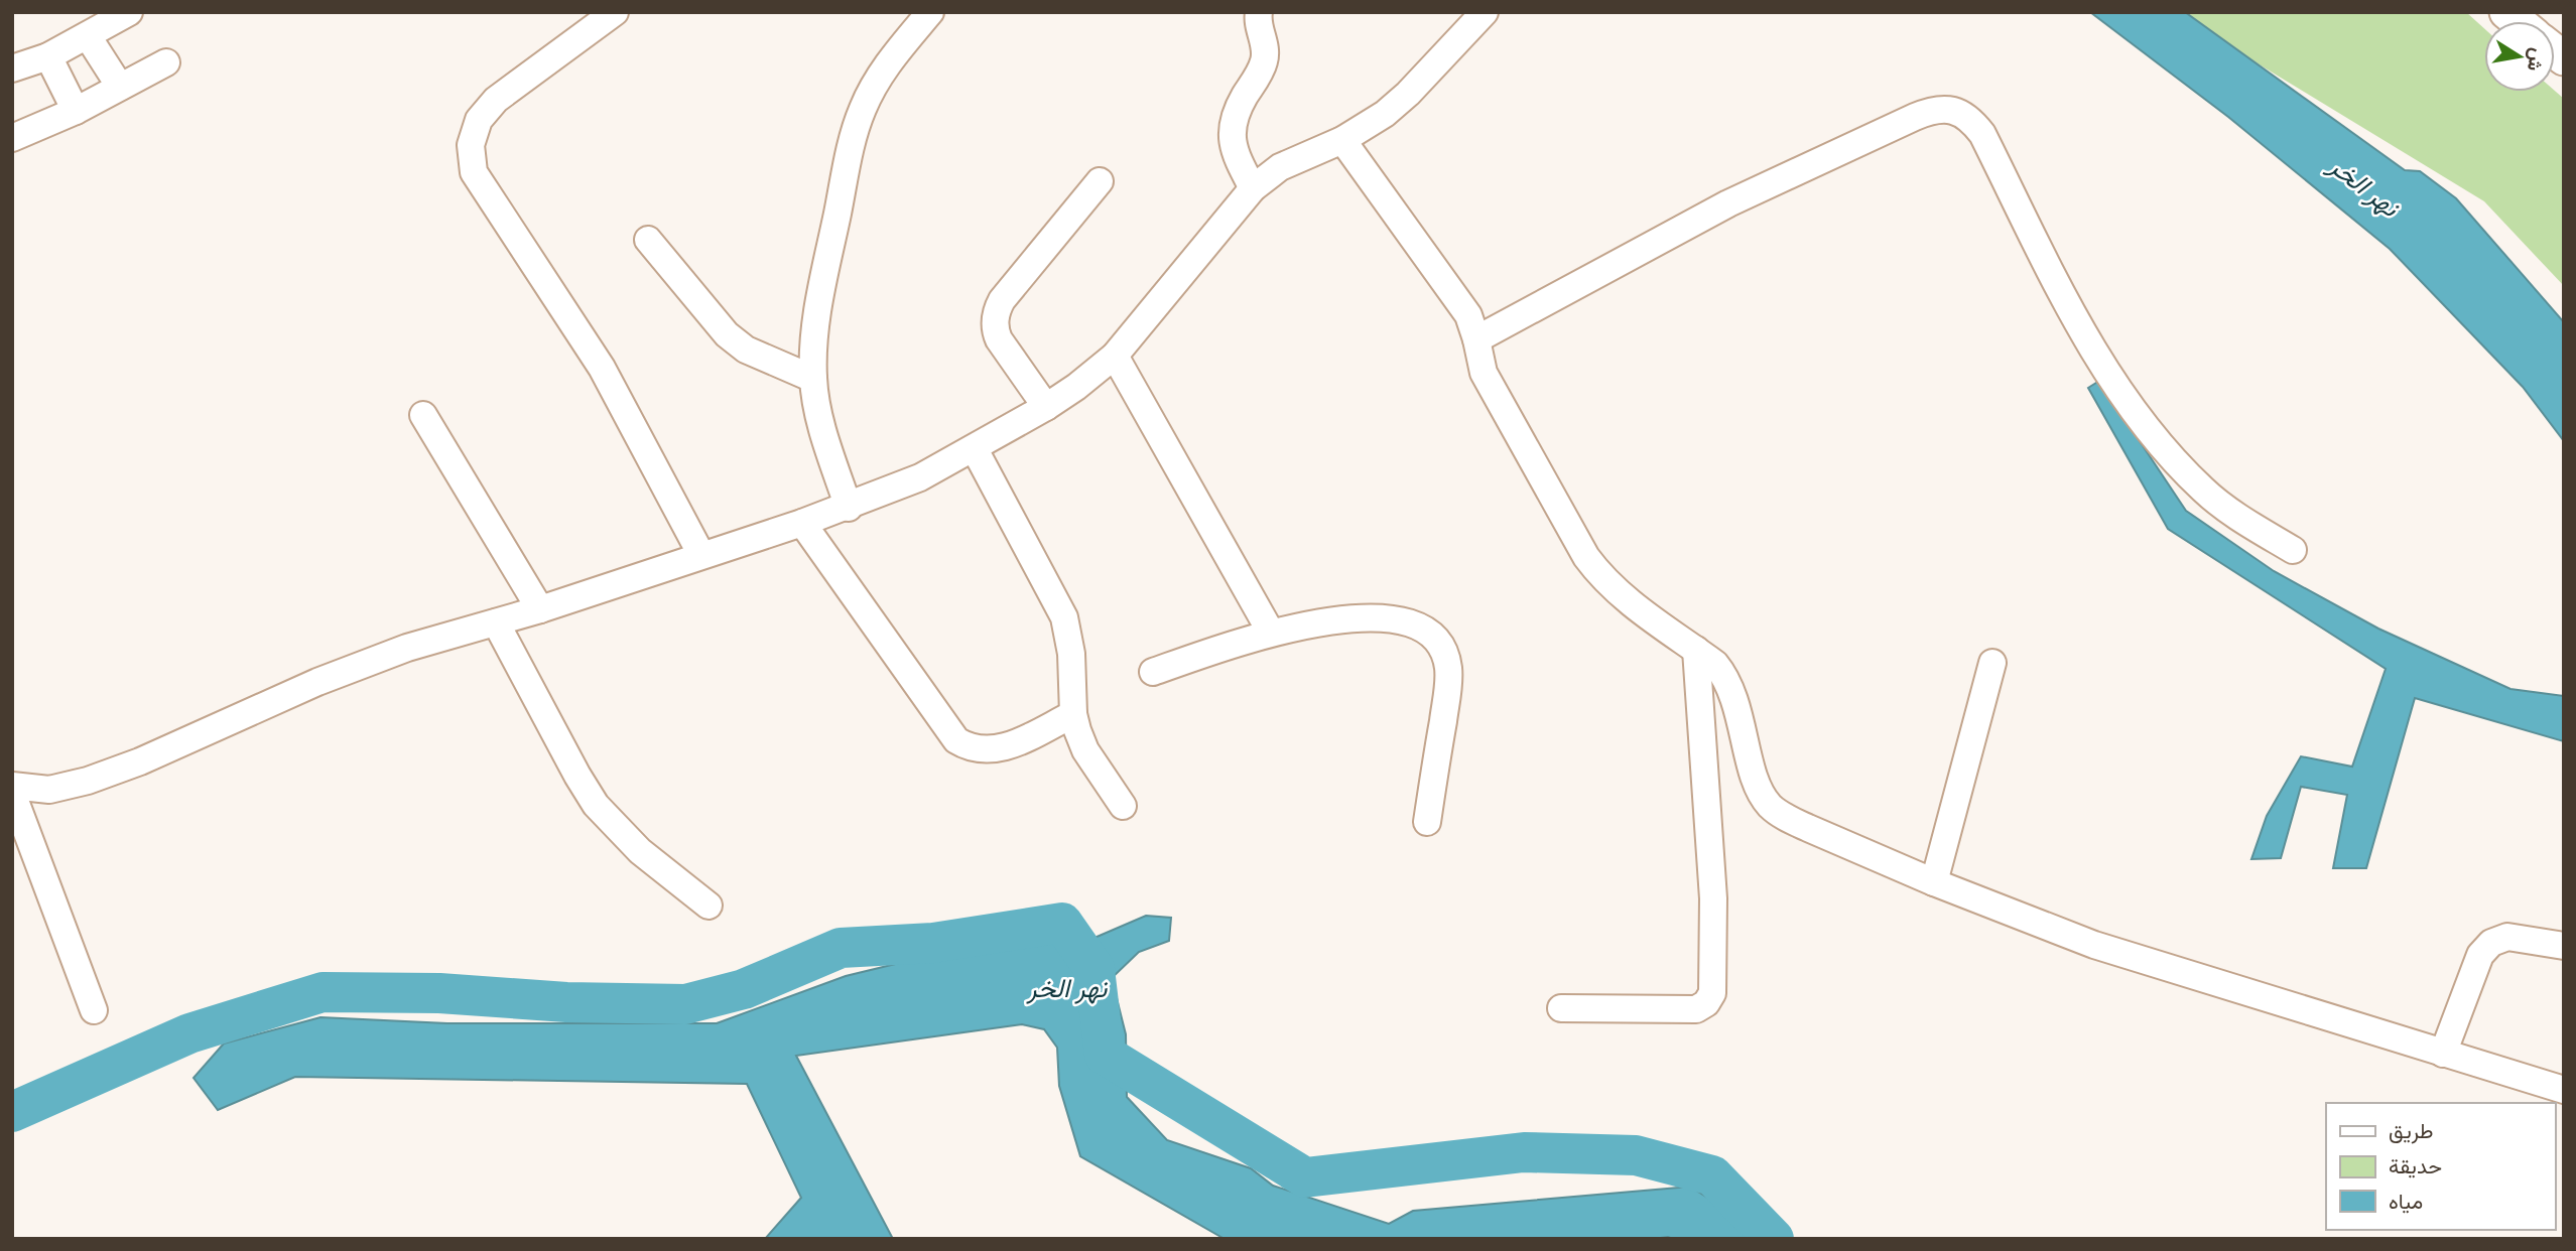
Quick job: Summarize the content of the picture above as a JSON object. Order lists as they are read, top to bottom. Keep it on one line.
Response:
{"water":["نهر الخر"],"legend":["طريق","حديقة","مياه"],"north":"right"}
